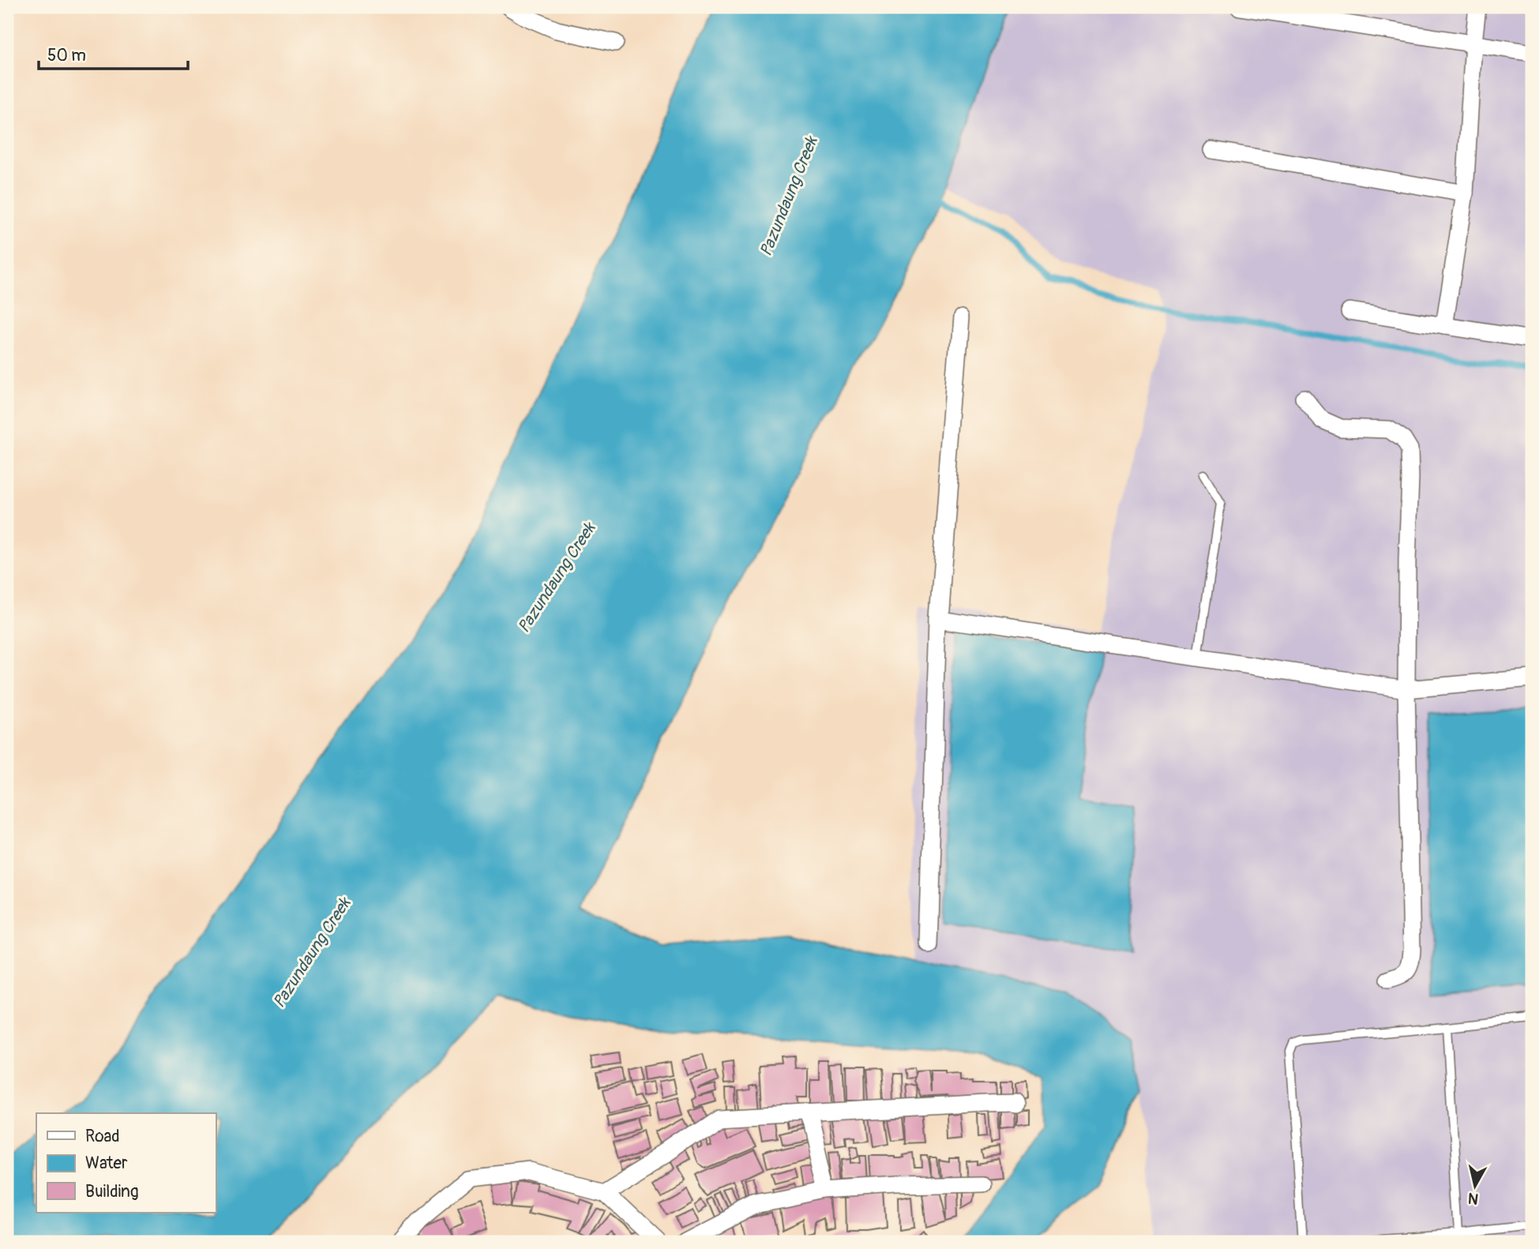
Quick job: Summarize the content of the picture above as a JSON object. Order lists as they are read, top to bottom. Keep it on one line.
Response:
{"water":["Pazundaung Creek"],"legend":["Road","Water","Building"],"scale_bar":"50 m","north":"bottom"}
